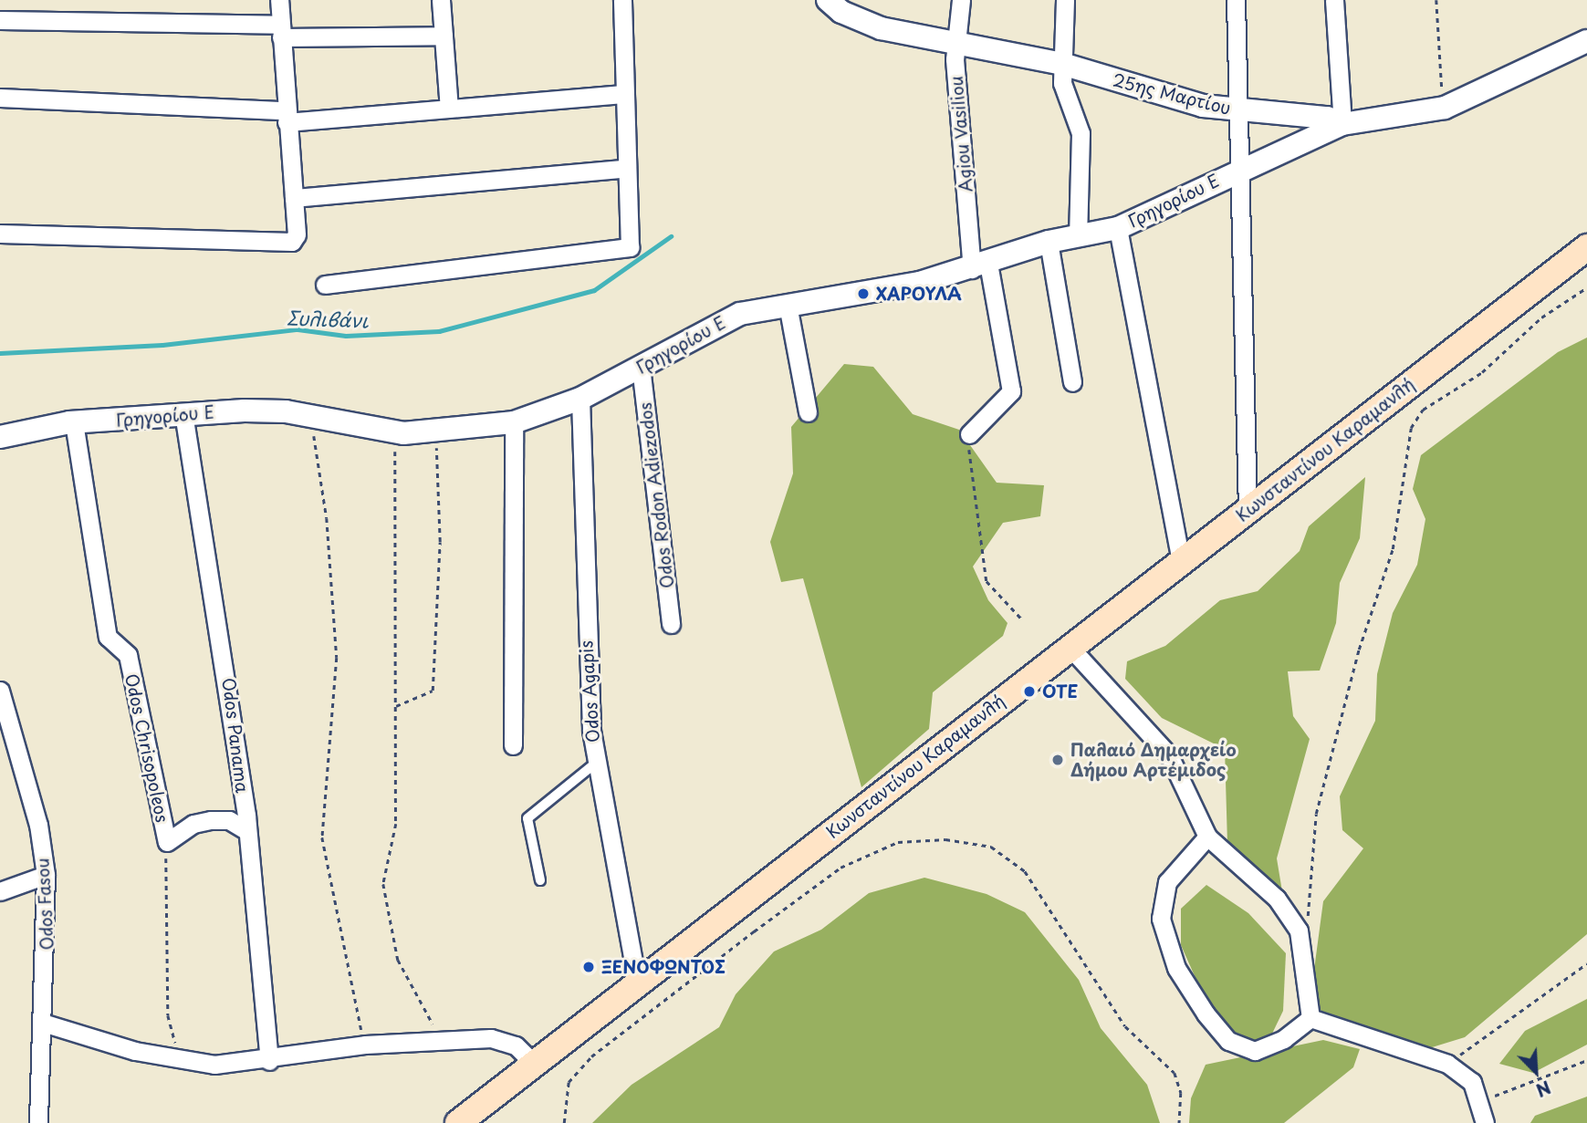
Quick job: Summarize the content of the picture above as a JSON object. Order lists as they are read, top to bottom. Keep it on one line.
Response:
{"streets":{"main road":["Κωνσταντίνου Καραμανλή"],"street":["25ης Μαρτίου","Agiou Vasiliou","Γρηγορίου Ε","Odos Rodon Adiezodos","Odos Agapis","Odos Panama","Odos Chrisopoleos","Odos Fasou"]},"crossings":[["25ης Μαρτίου","Agiou Vasiliou"],["25ης Μαρτίου","Γρηγορίου Ε"],["Agiou Vasiliou","Γρηγορίου Ε"],["Γρηγορίου Ε","Odos Rodon Adiezodos"],["Γρηγορίου Ε","Odos Agapis"],["Γρηγορίου Ε","Odos Panama"],["Γρηγορίου Ε","Odos Chrisopoleos"],["Κωνσταντίνου Καραμανλή","Odos Agapis"],["Odos Panama","Odos Chrisopoleos"]],"water":["Συλιβάνι"],"places":["ΧΑΡΟΥΛΑ","ΟΤΕ","Παλαιό Δημαρχείο Δήμου Αρτέμιδος","ΞΕΝΟΦΩΝΤΟΣ"],"north":"bottom right"}
